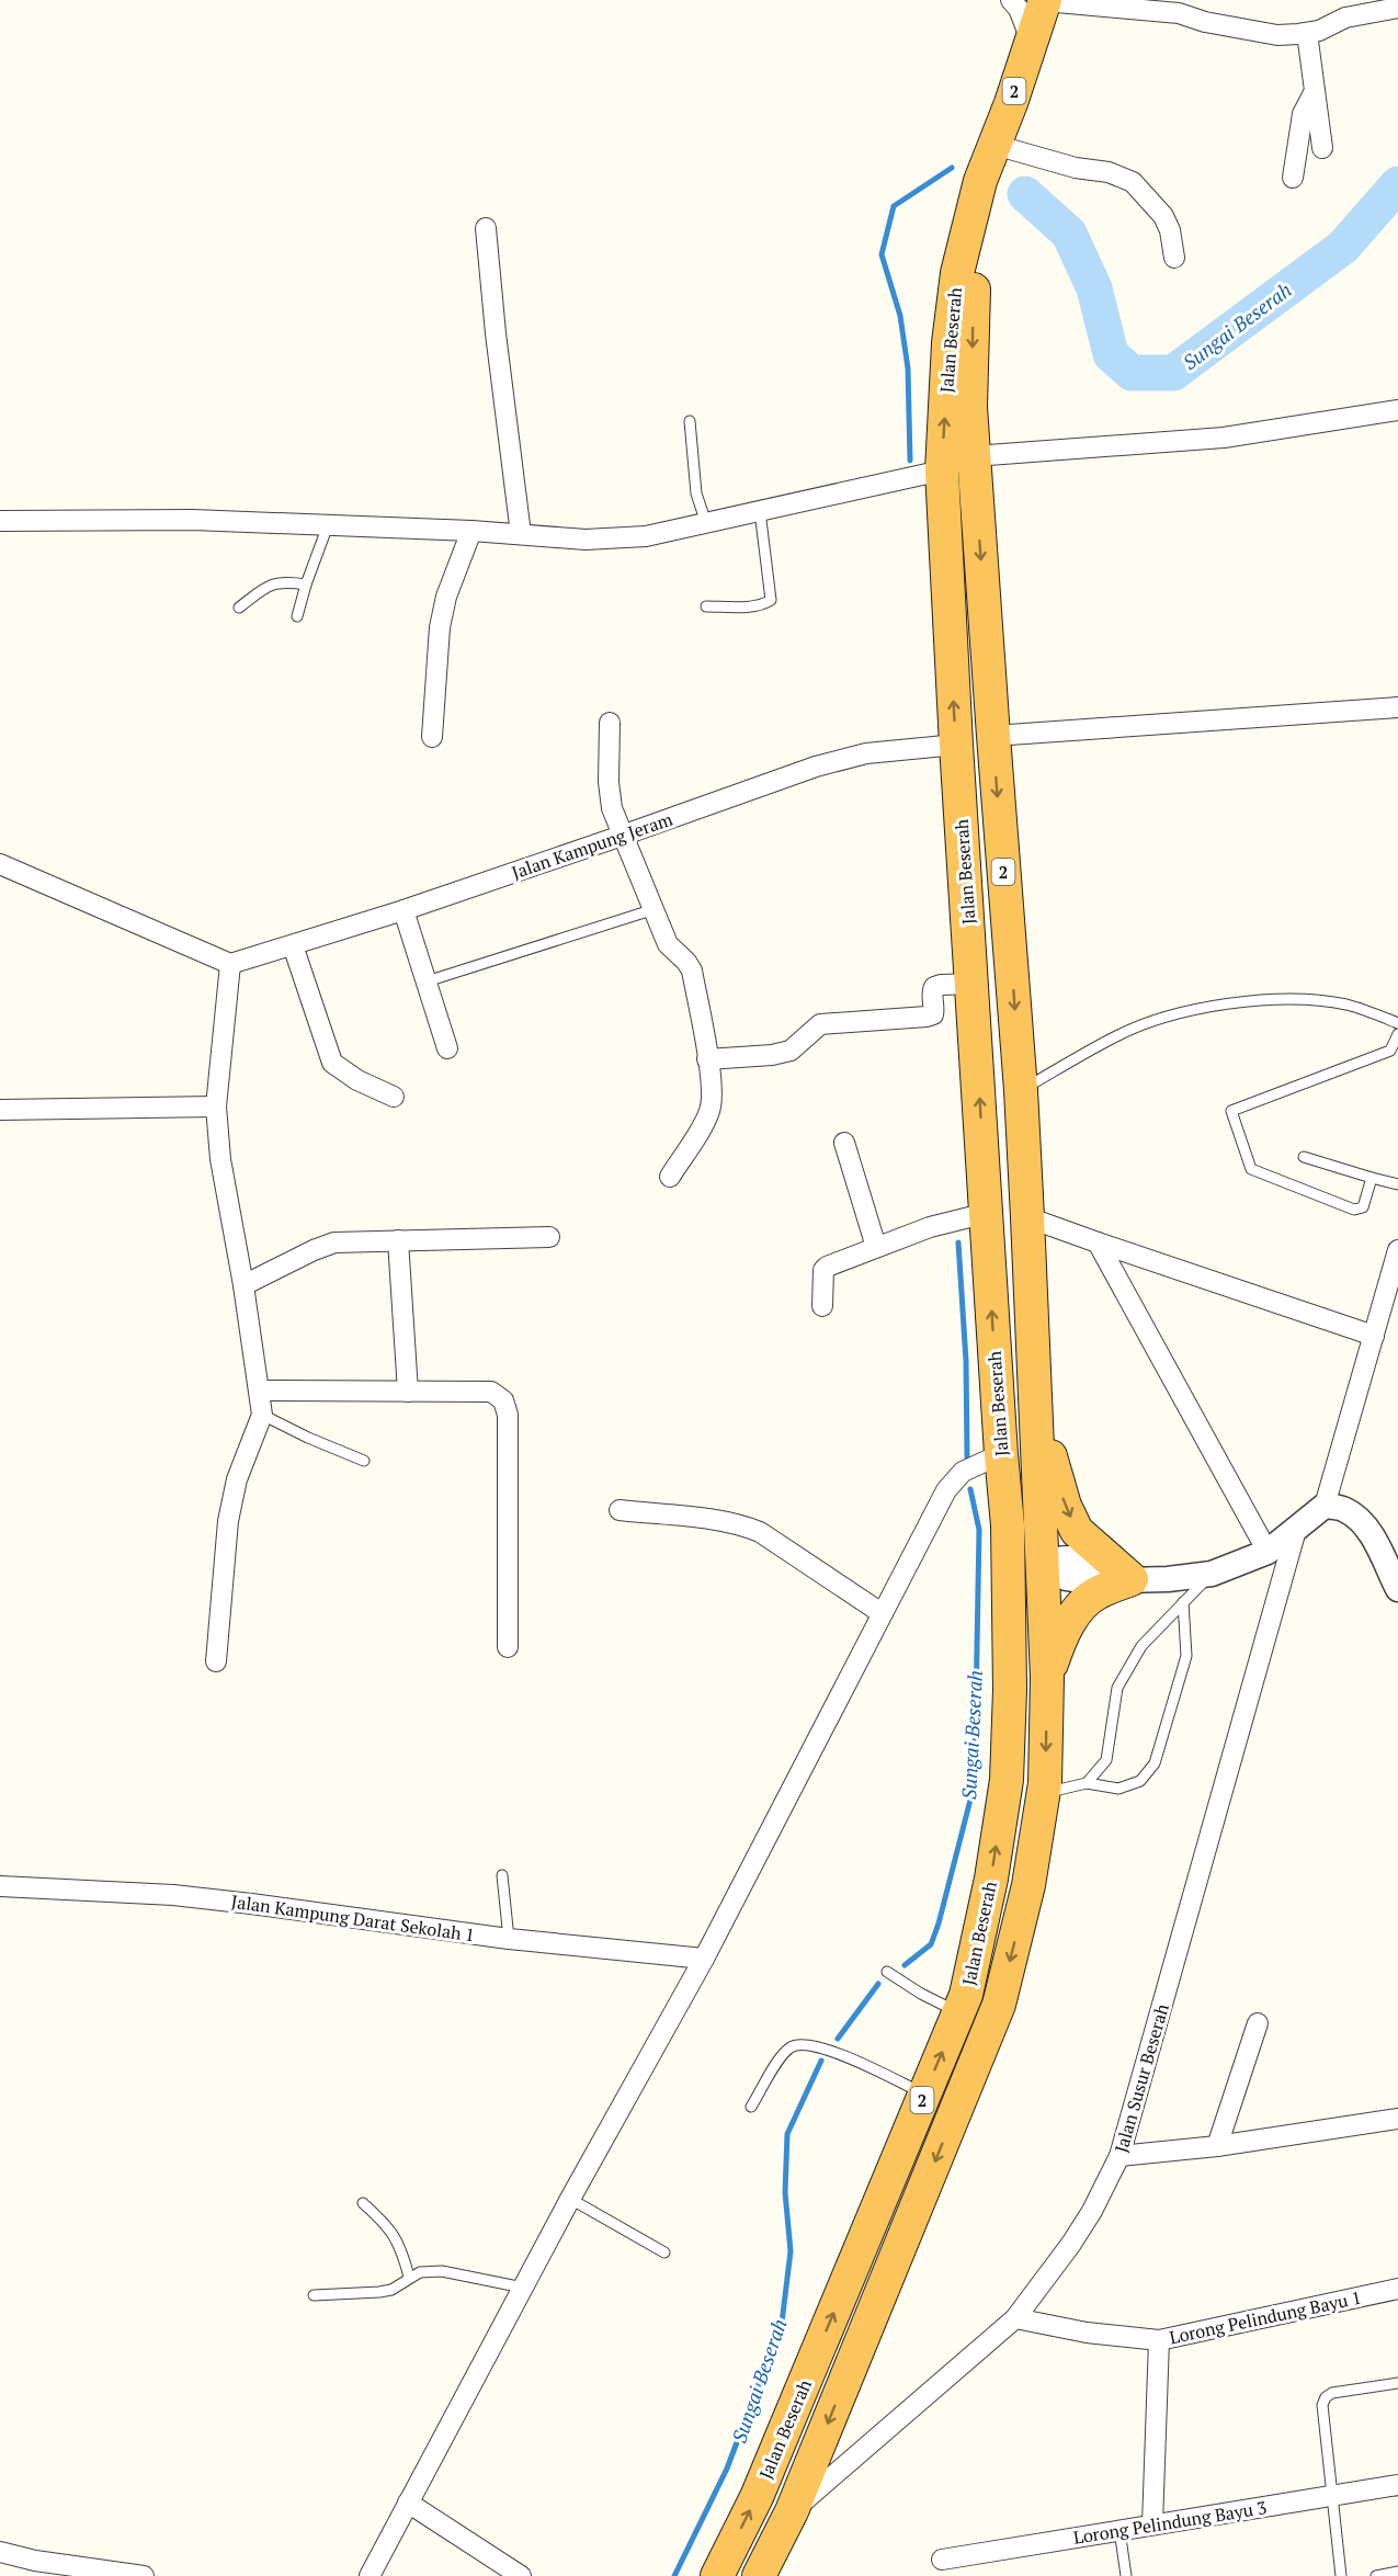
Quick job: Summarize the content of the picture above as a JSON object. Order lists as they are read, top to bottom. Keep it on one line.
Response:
{"streets":{"highway":["2","Jalan Beserah"],"street":["Jalan Kampung Jeram","Jalan Kampung Darat Sekolah 1","Jalan Susur Beserah","Lorong Pelindung Bayu 1","Lorong Pelindung Bayu 3"]},"crossings":[["Jalan Beserah","Jalan Kampung Jeram"],["Jalan Beserah","Jalan Susur Beserah"],["Jalan Susur Beserah","Lorong Pelindung Bayu 1"]],"water":["Sungai Beserah"]}
